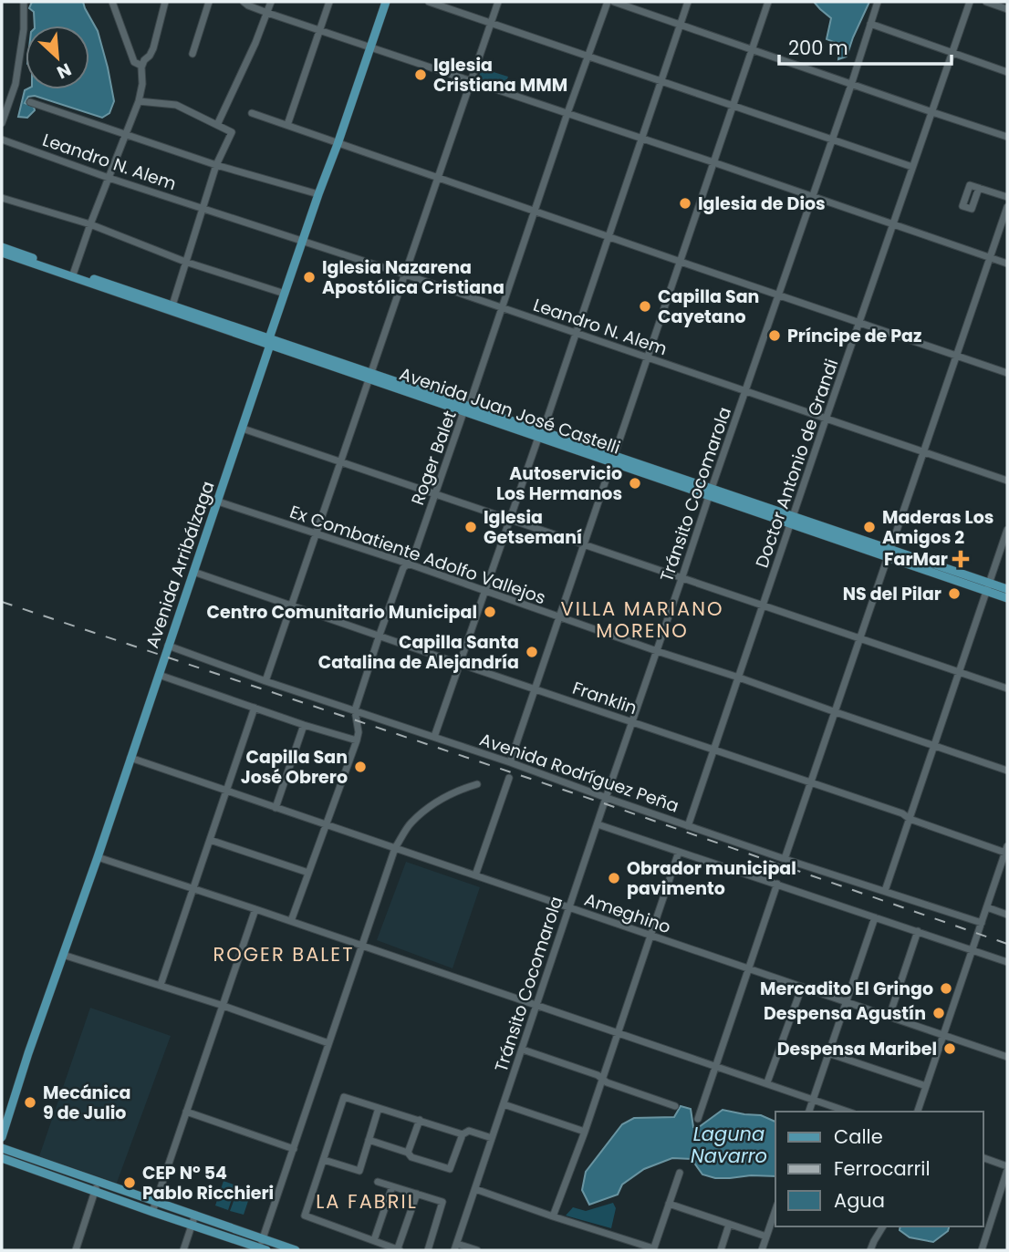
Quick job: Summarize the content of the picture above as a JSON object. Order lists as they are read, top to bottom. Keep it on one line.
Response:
{"streets":{"main road":["Avenida Juan José Castelli","Avenida Arribálzaga"],"street":["Leandro N. Alem","Roger Balet","Doctor Antonio de Grandi","Tránsito Cocomarola","Ex Combatiente Adolfo Vallejos","Franklin","Avenida Rodríguez Peña","Ameghino"]},"crossings":[["Leandro N. Alem","Roger Balet"],["Leandro N. Alem","Doctor Antonio de Grandi"],["Leandro N. Alem","Tránsito Cocomarola"],["Leandro N. Alem","Avenida Arribálzaga"],["Avenida Juan José Castelli","Roger Balet"],["Avenida Juan José Castelli","Doctor Antonio de Grandi"],["Avenida Juan José Castelli","Tránsito Cocomarola"],["Avenida Juan José Castelli","Avenida Arribálzaga"],["Roger Balet","Ex Combatiente Adolfo Vallejos"],["Roger Balet","Franklin"],["Roger Balet","Avenida Rodríguez Peña"],["Roger Balet","Ameghino"],["Doctor Antonio de Grandi","Ex Combatiente Adolfo Vallejos"],["Doctor Antonio de Grandi","Franklin"],["Doctor Antonio de Grandi","Avenida Rodríguez Peña"],["Tránsito Cocomarola","Ex Combatiente Adolfo Vallejos"],["Tránsito Cocomarola","Franklin"],["Tránsito Cocomarola","Avenida Rodríguez Peña"],["Tránsito Cocomarola","Ameghino"],["Ex Combatiente Adolfo Vallejos","Avenida Arribálzaga"],["Avenida Arribálzaga","Franklin"],["Avenida Arribálzaga","Avenida Rodríguez Peña"],["Avenida Arribálzaga","Ameghino"]],"districts":["VILLA MARIANO MORENO","ROGER BALET","LA FABRIL"],"water":["Laguna Navarro"],"places":{"other":["Iglesia Cristiana MMM","Iglesia de Dios","Iglesia Nazarena Apostólica Cristiana","Capilla San Cayetano","Príncipe de Paz","Autoservicio Los Hermanos","Iglesia Getsemaní","Maderas Los Amigos 2","NS del Pilar","Centro Comunitario Municipal","Capilla Santa Catalina de Alejandría","Capilla San José Obrero","Obrador municipal pavimento","Mercadito El Gringo","Despensa Agustín","Despensa Maribel","Mecánica 9 de Julio","CEP Nº 54 Pablo Ricchieri"],"health":["FarMar"]},"legend":["Calle","Ferrocarril","Agua"],"scale_bar":"200 m","north":"bottom right"}
